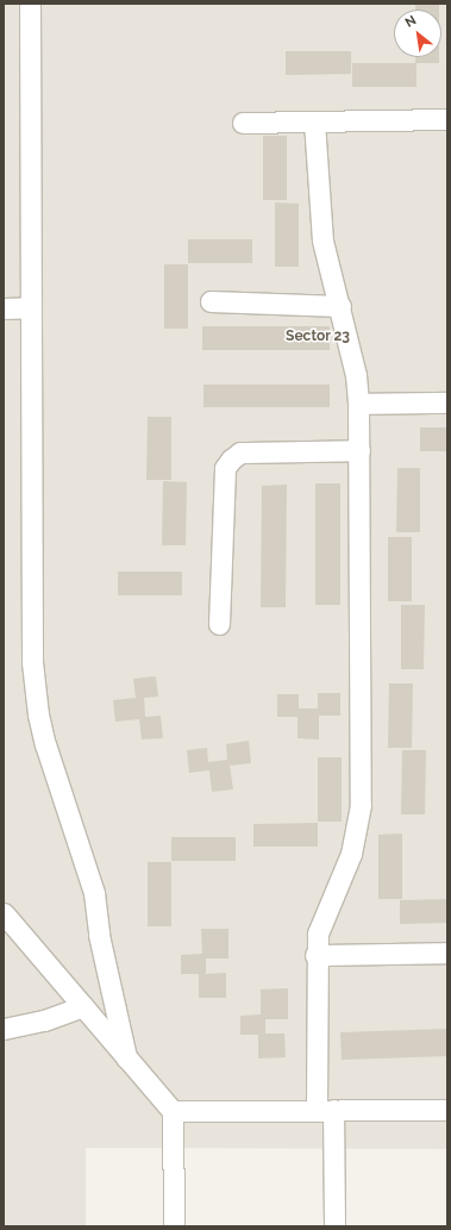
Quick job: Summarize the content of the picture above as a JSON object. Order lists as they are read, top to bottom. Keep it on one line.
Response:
{"districts":["Sector 23"],"north":"top left"}
